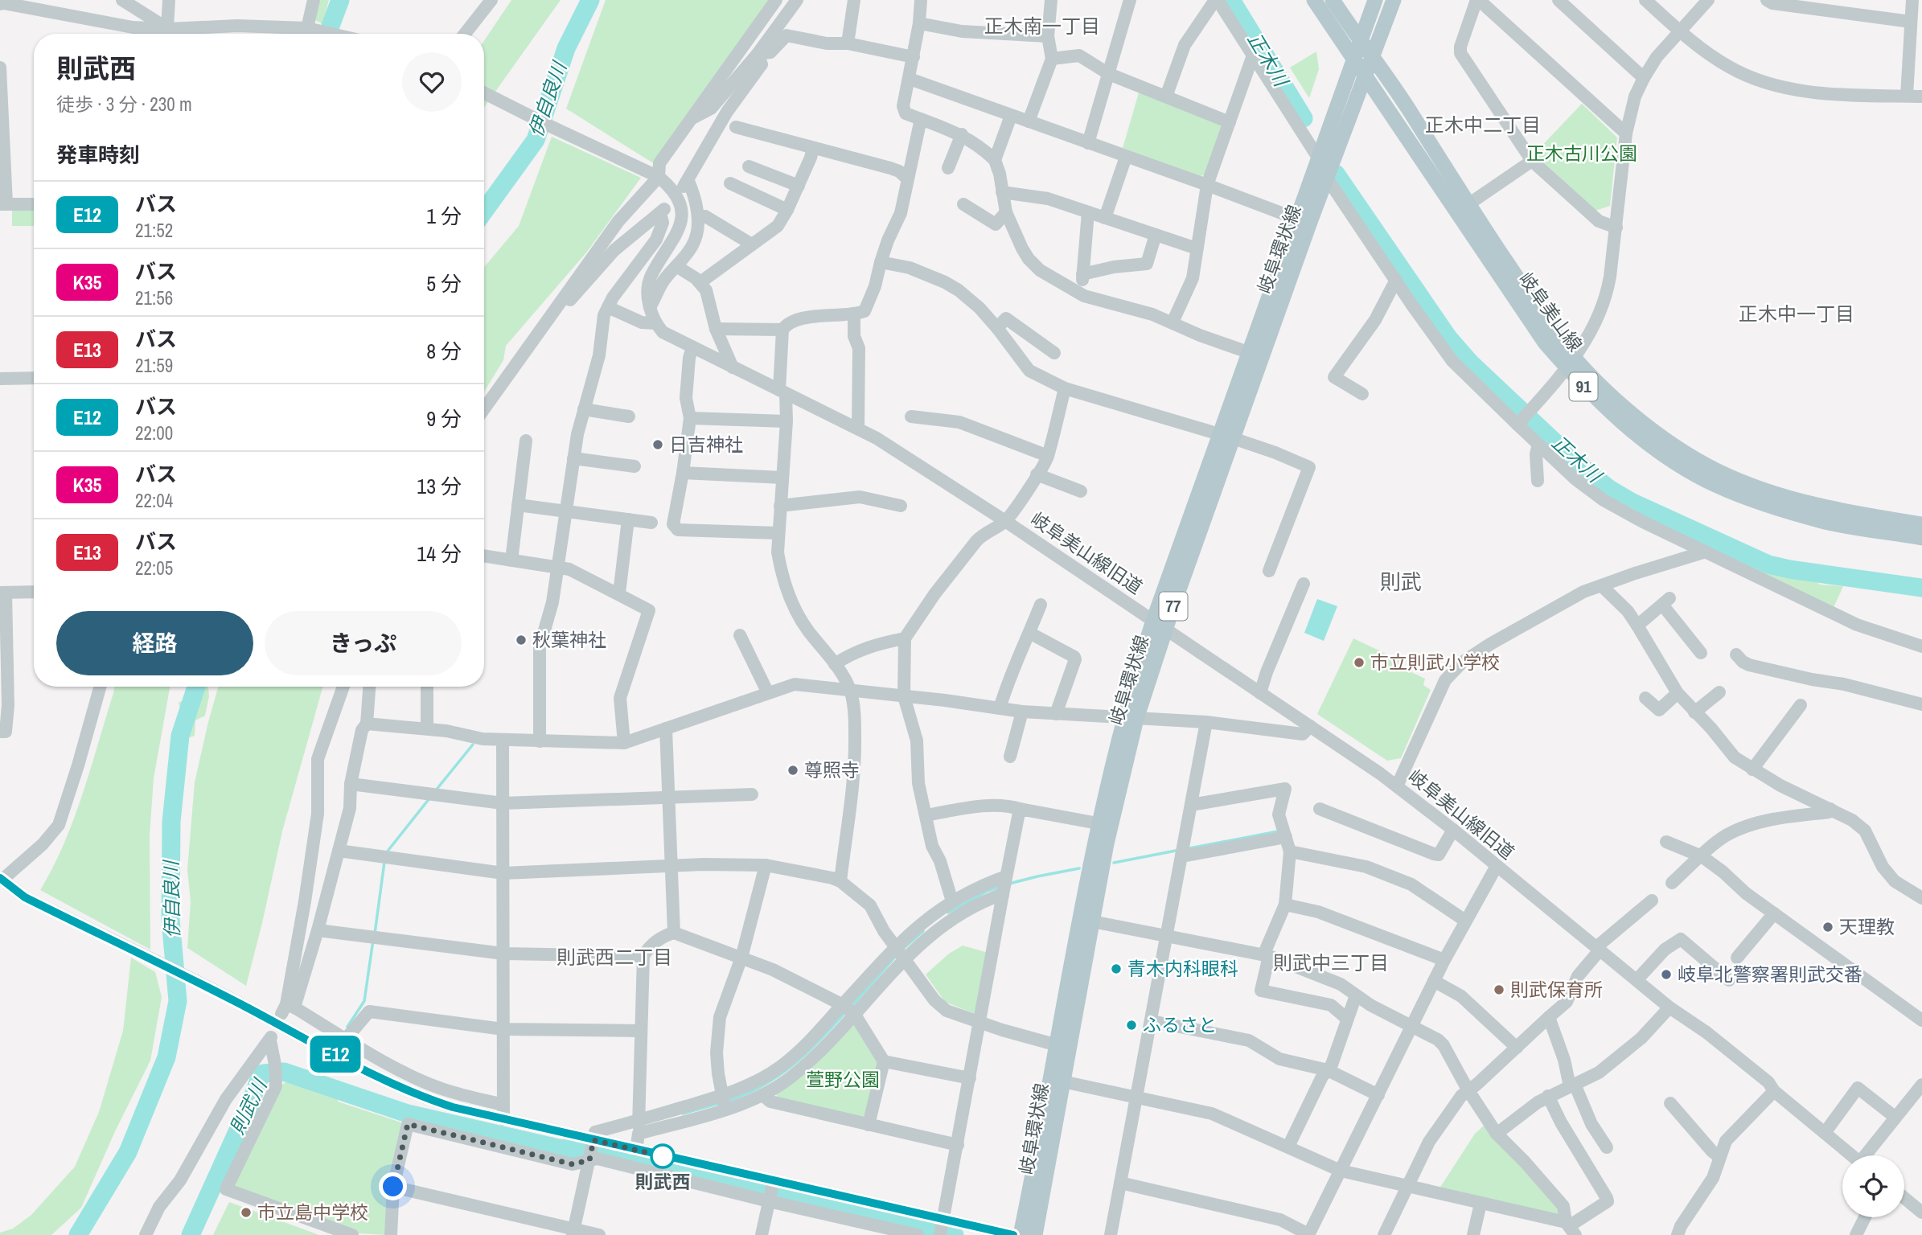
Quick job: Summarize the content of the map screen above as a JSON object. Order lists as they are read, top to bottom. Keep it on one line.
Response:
{"streets":{"main road":["岐阜環状線","岐阜美山線","91","77"],"street":["岐阜美山線旧道"]},"crossings":[["岐阜環状線","岐阜美山線"],["岐阜環状線","岐阜美山線旧道"]],"districts":["正木南一丁目","正木中二丁目","正木中一丁目","則武","則武西二丁目","則武中三丁目"],"water":["正木川","伊自良川","則武川"],"parks":["正木古川公園","萱野公園"],"places":["日吉神社","秋葉神社","市立則武小学校","尊照寺","天理教","青木内科眼科","岐阜北警察署則武交番","則武保育所","ふるさと","則武西","市立島中学校"],"lines":["bus line E12"],"page":{"on_map":"E12","heading":[["則武西","徒歩 · 3 分 · 230 m"],"発車時刻"],"list":[{"mark":"E12","name":"バス","note":"21:52","value":"1 分"},{"mark":"K35","name":"バス","note":"21:56","value":"5 分"},{"mark":"E13","name":"バス","note":"21:59","value":"8 分"},{"mark":"E12","name":"バス","note":"22:00","value":"9 分"},{"mark":"K35","name":"バス","note":"22:04","value":"13 分"},{"mark":"E13","name":"バス","note":"22:05","value":"14 分"}],"buttons":["経路","きっぷ"]}}
